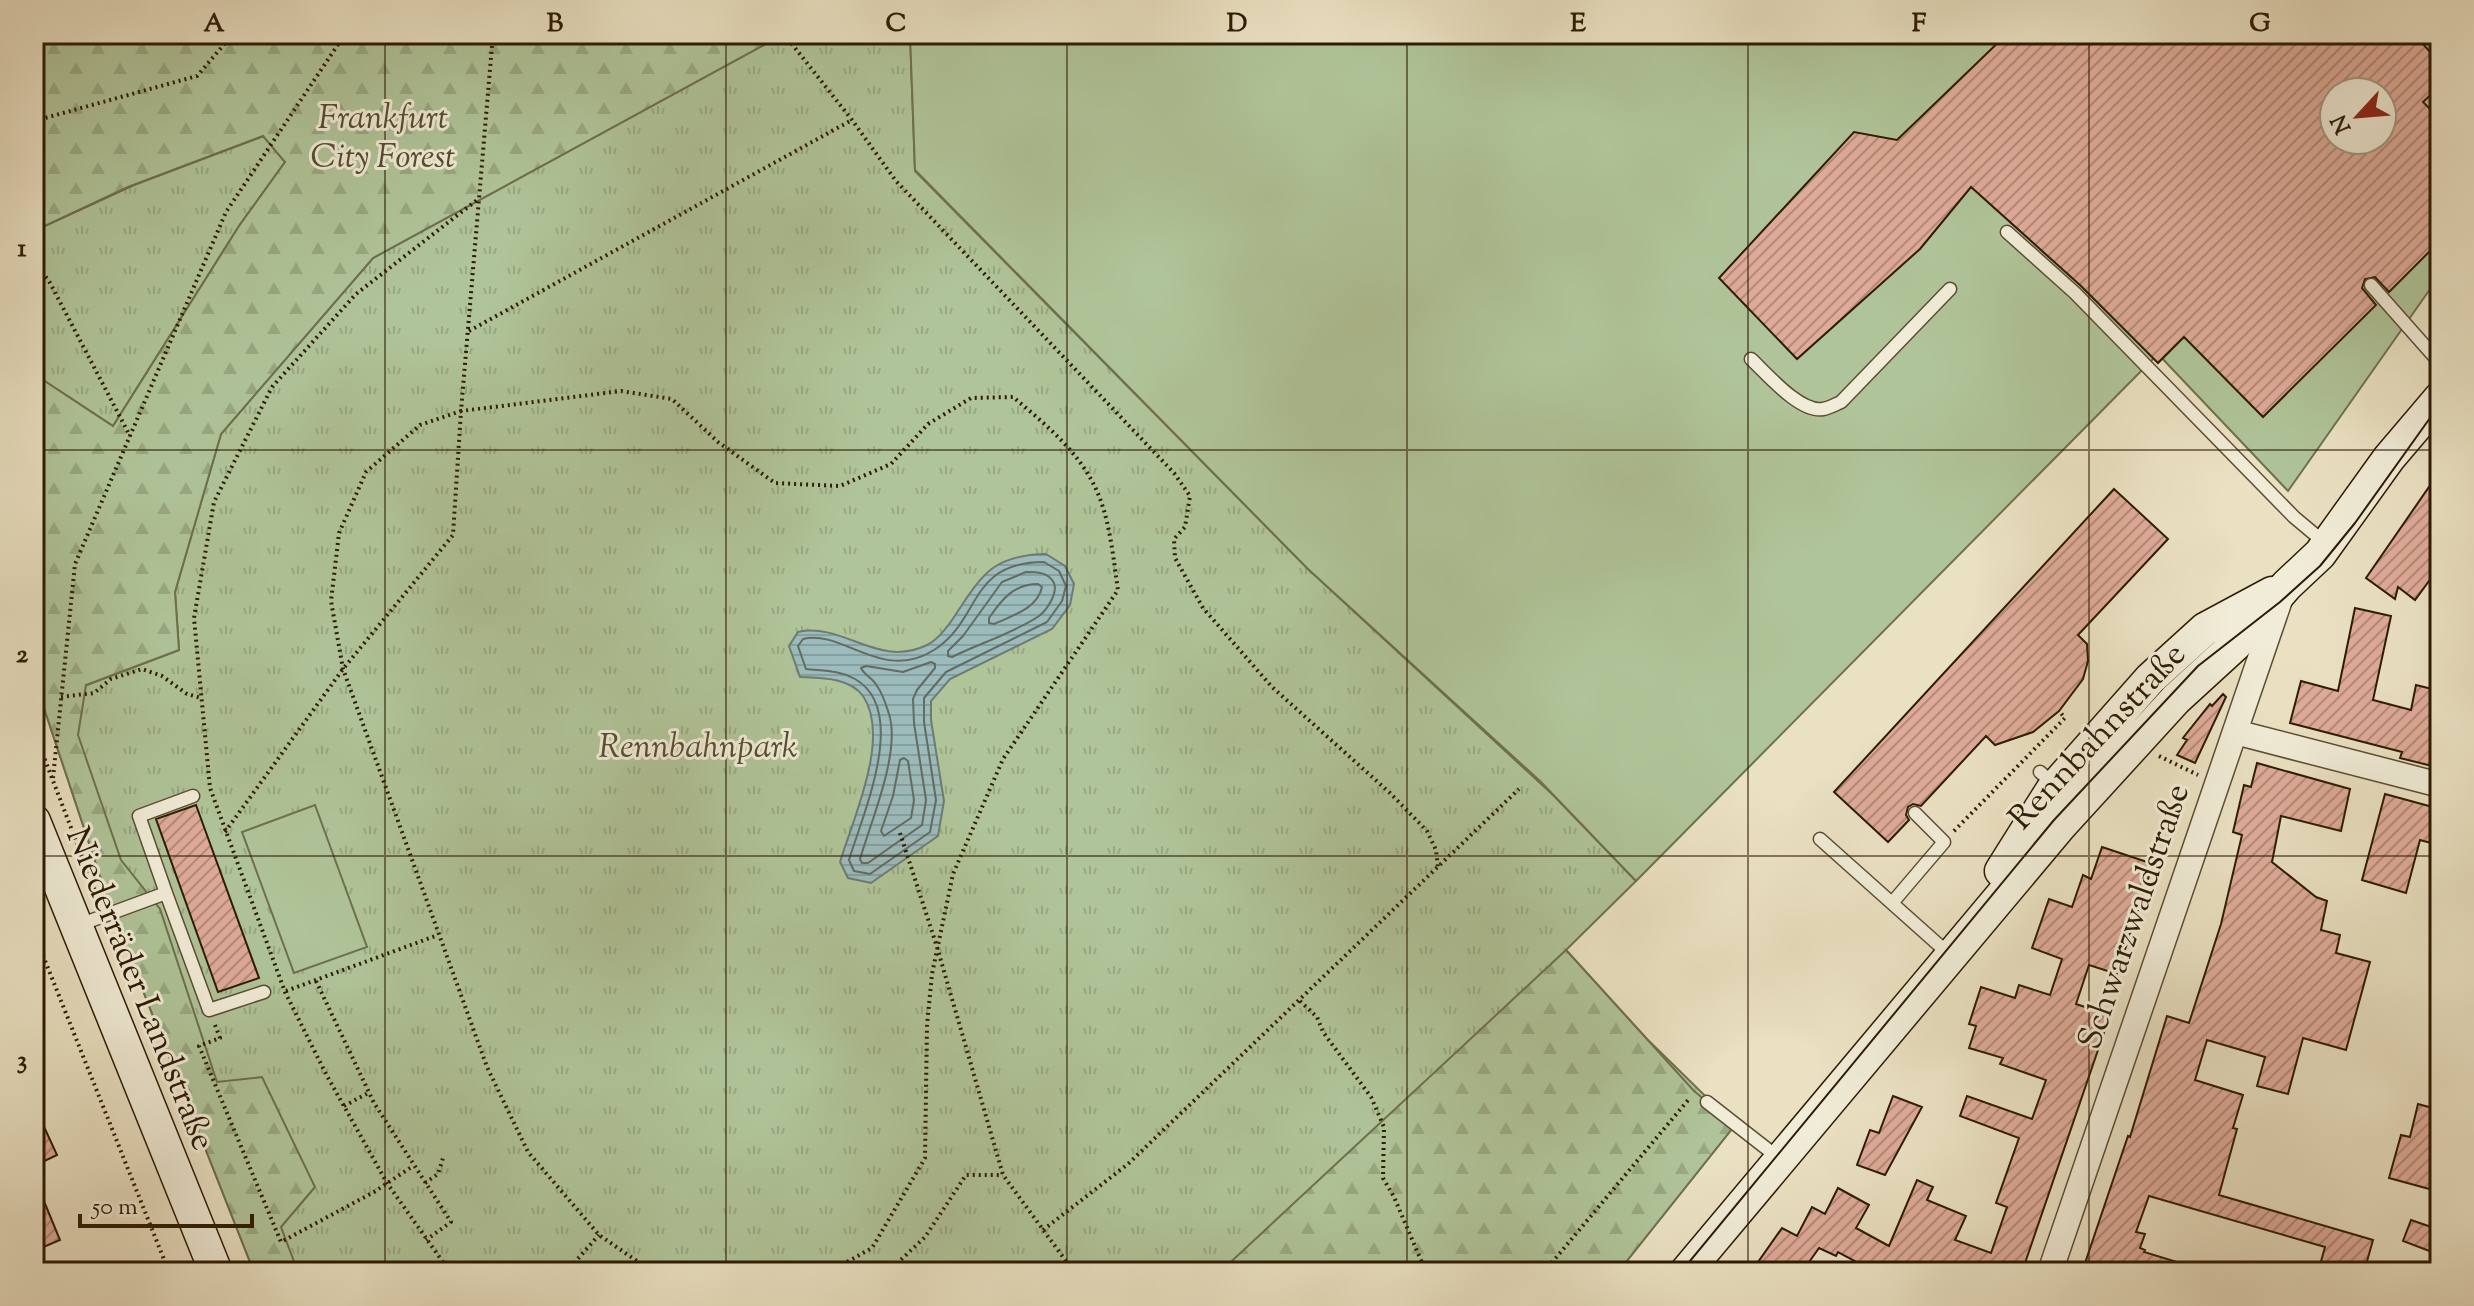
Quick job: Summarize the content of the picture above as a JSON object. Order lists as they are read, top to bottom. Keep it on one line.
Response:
{"streets":{"main road":["Rennbahnstraße","Niederräder Landstraße"],"street":["Schwarzwaldstraße"]},"crossings":[["Rennbahnstraße","Schwarzwaldstraße"]],"parks":["Frankfurt City Forest","Rennbahnpark"],"scale_bar":"50 m","north":"bottom left","grid":{"columns":["A","B","C","D","E","F","G"],"rows":["1","2","3"]}}
